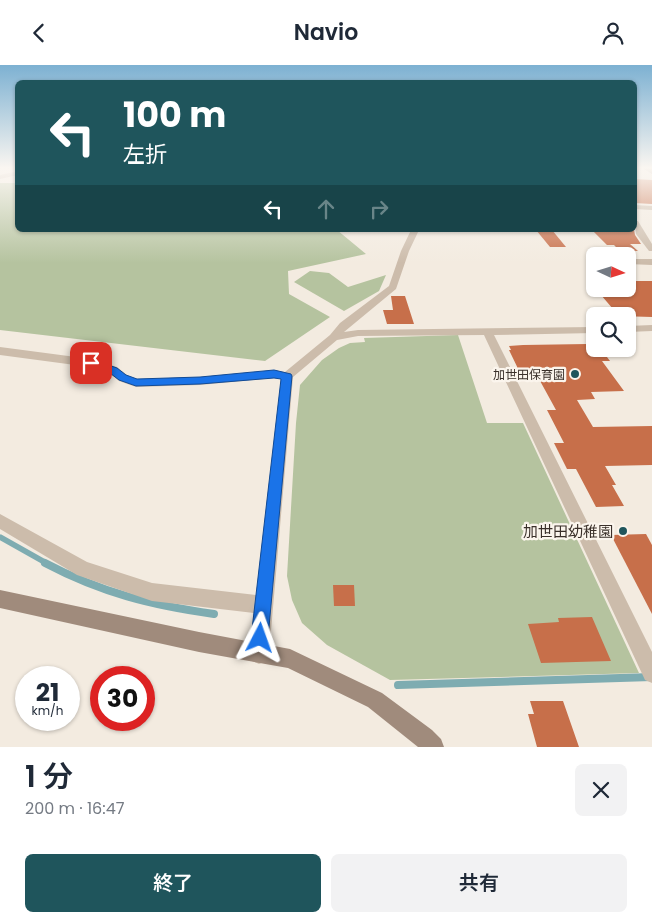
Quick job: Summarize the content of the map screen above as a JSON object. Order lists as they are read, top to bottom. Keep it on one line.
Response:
{"places":["加世田保育園","加世田幼稚園"],"north":"right","page":{"header":"Navio","turn":["100 m","左折"],"speed":"21 km/h","limit":"30","heading":["1 分","200 m · 16:47"],"buttons":["終了","共有"]}}
